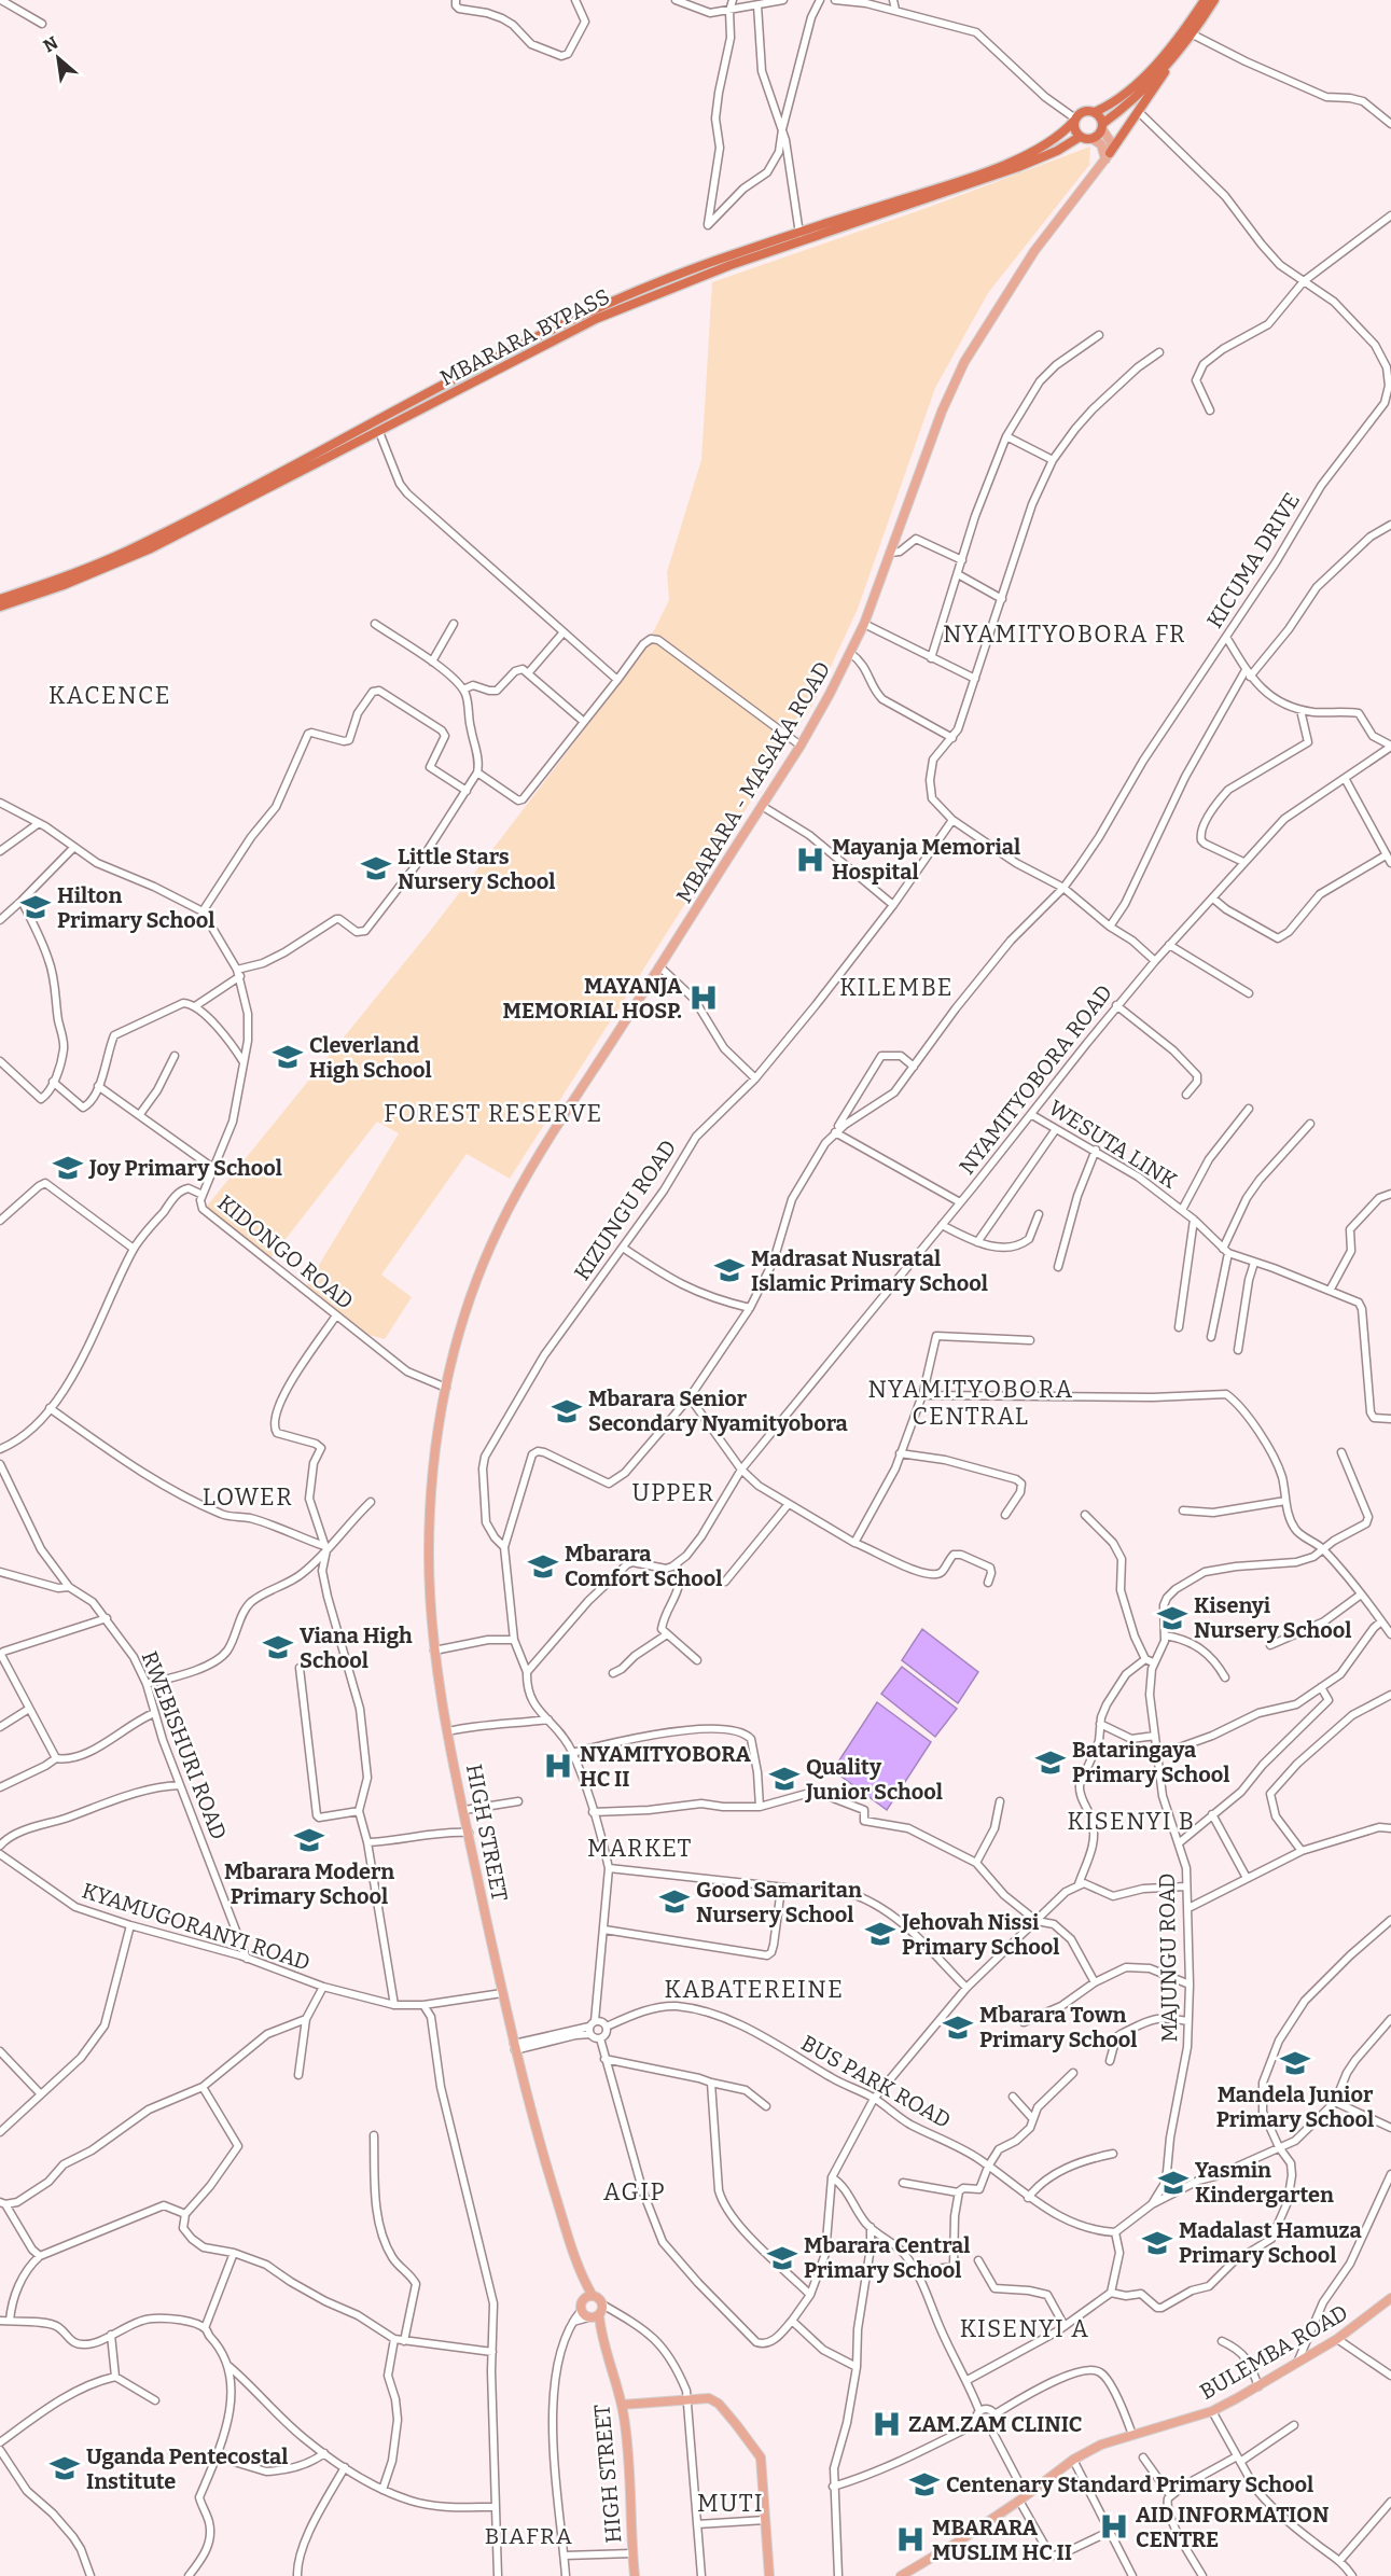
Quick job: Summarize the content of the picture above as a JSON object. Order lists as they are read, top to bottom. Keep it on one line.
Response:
{"streets":{"highway":["MBARARA BYPASS"],"main road":["MBARARA - MASAKA ROAD","HIGH STREET","BULEMBA ROAD"],"street":["KICUMA DRIVE","NYAMITYOBORA ROAD","WESUTA LINK","KIZUNGU ROAD","KIDONGO ROAD","RWEBISHURI ROAD","KYAMUGORANYI ROAD","MAJUNGU ROAD","BUS PARK ROAD"]},"crossings":[["MBARARA - MASAKA ROAD","KIDONGO ROAD"],["MBARARA - MASAKA ROAD","HIGH STREET"],["NYAMITYOBORA ROAD","WESUTA LINK"],["KIDONGO ROAD","HIGH STREET"],["RWEBISHURI ROAD","KYAMUGORANYI ROAD"],["HIGH STREET","KYAMUGORANYI ROAD"]],"districts":["NYAMITYOBORA FR","KACENCE","KILEMBE","FOREST RESERVE","NYAMITYOBORA CENTRAL","UPPER","LOWER","KISENYI B","MARKET","KABATEREINE","AGIP","KISENYI A","MUTI","BIAFRA"],"places":{"hospital":["Mayanja Memorial Hospital","MAYANJA MEMORIAL HOSP.","NYAMITYOBORA HC II","ZAM.ZAM CLINIC","AID INFORMATION CENTRE","MBARARA MUSLIM HC II"],"school or university":["Little Stars Nursery School","Hilton Primary School","Cleverland High School","Joy Primary School","Madrasat Nusratal Islamic Primary School","Mbarara Senior Secondary Nyamityobora","Mbarara Comfort School","Kisenyi Nursery School","Viana High School","Bataringaya Primary School","Quality Junior School","Mbarara Modern Primary School","Good Samaritan Nursery School","Jehovah Nissi Primary School","Mbarara Town Primary School","Mandela Junior Primary School","Yasmin Kindergarten","Madalast Hamuza Primary School","Mbarara Central Primary School","Uganda Pentecostal Institute","Centenary Standard Primary School"]},"north":"top left"}
